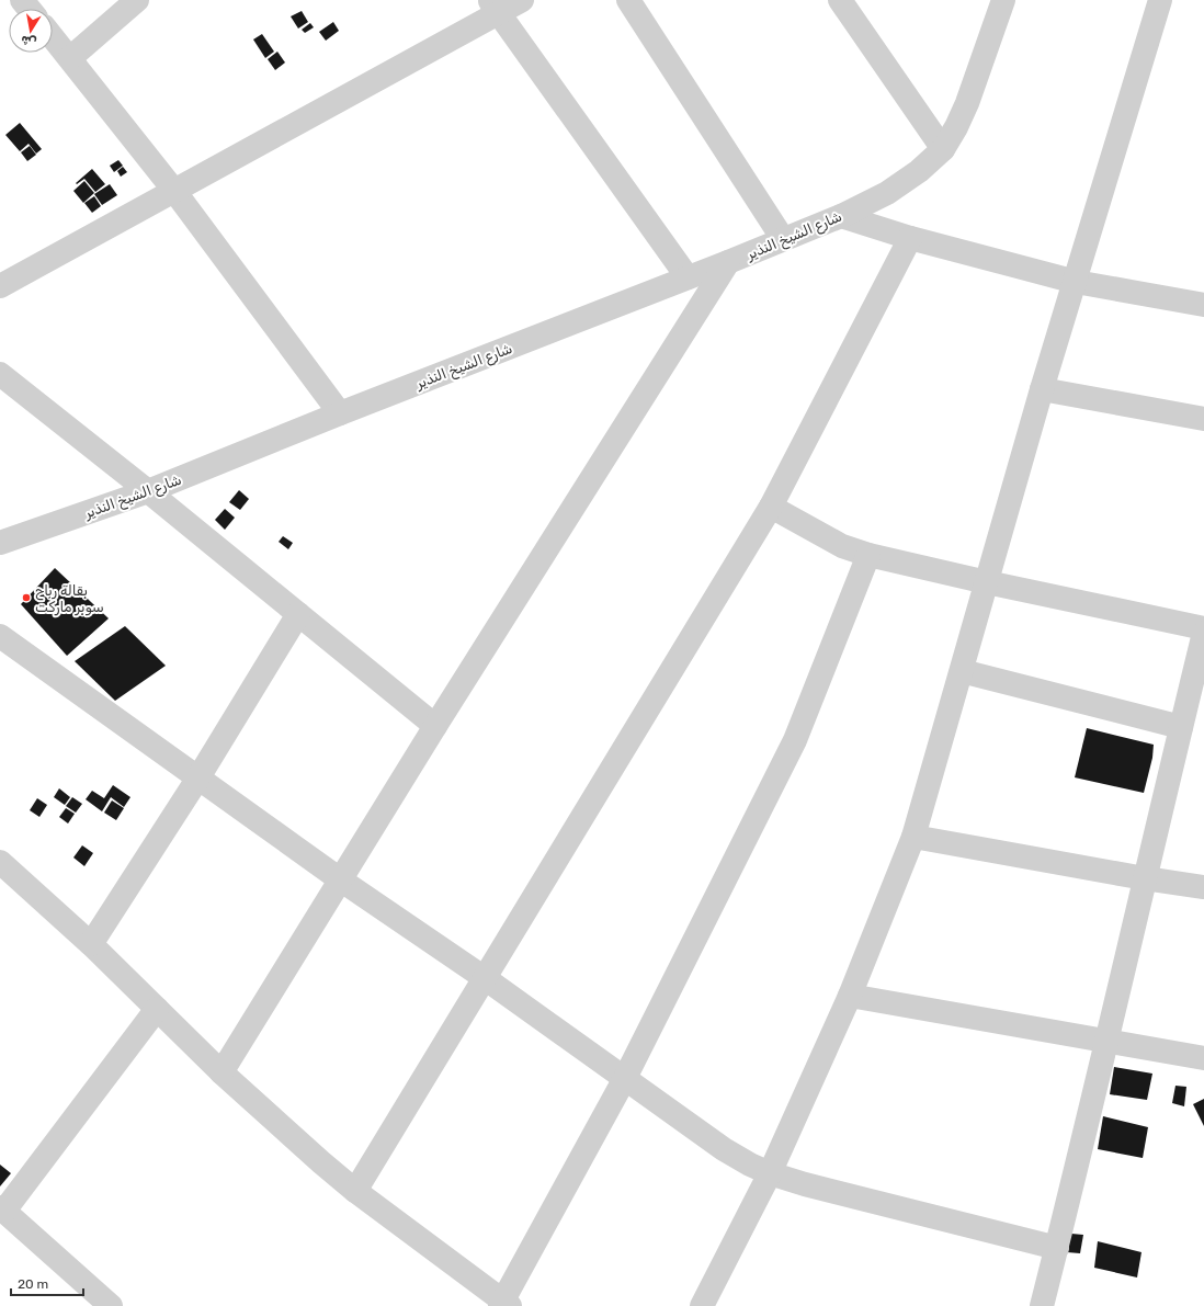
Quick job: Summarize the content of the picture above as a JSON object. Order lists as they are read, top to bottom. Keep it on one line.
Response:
{"streets":{"street":["شارع الشيخ النذير"]},"places":["بقالة رباح سوبر ماركت"],"scale_bar":"20 m","north":"bottom"}
